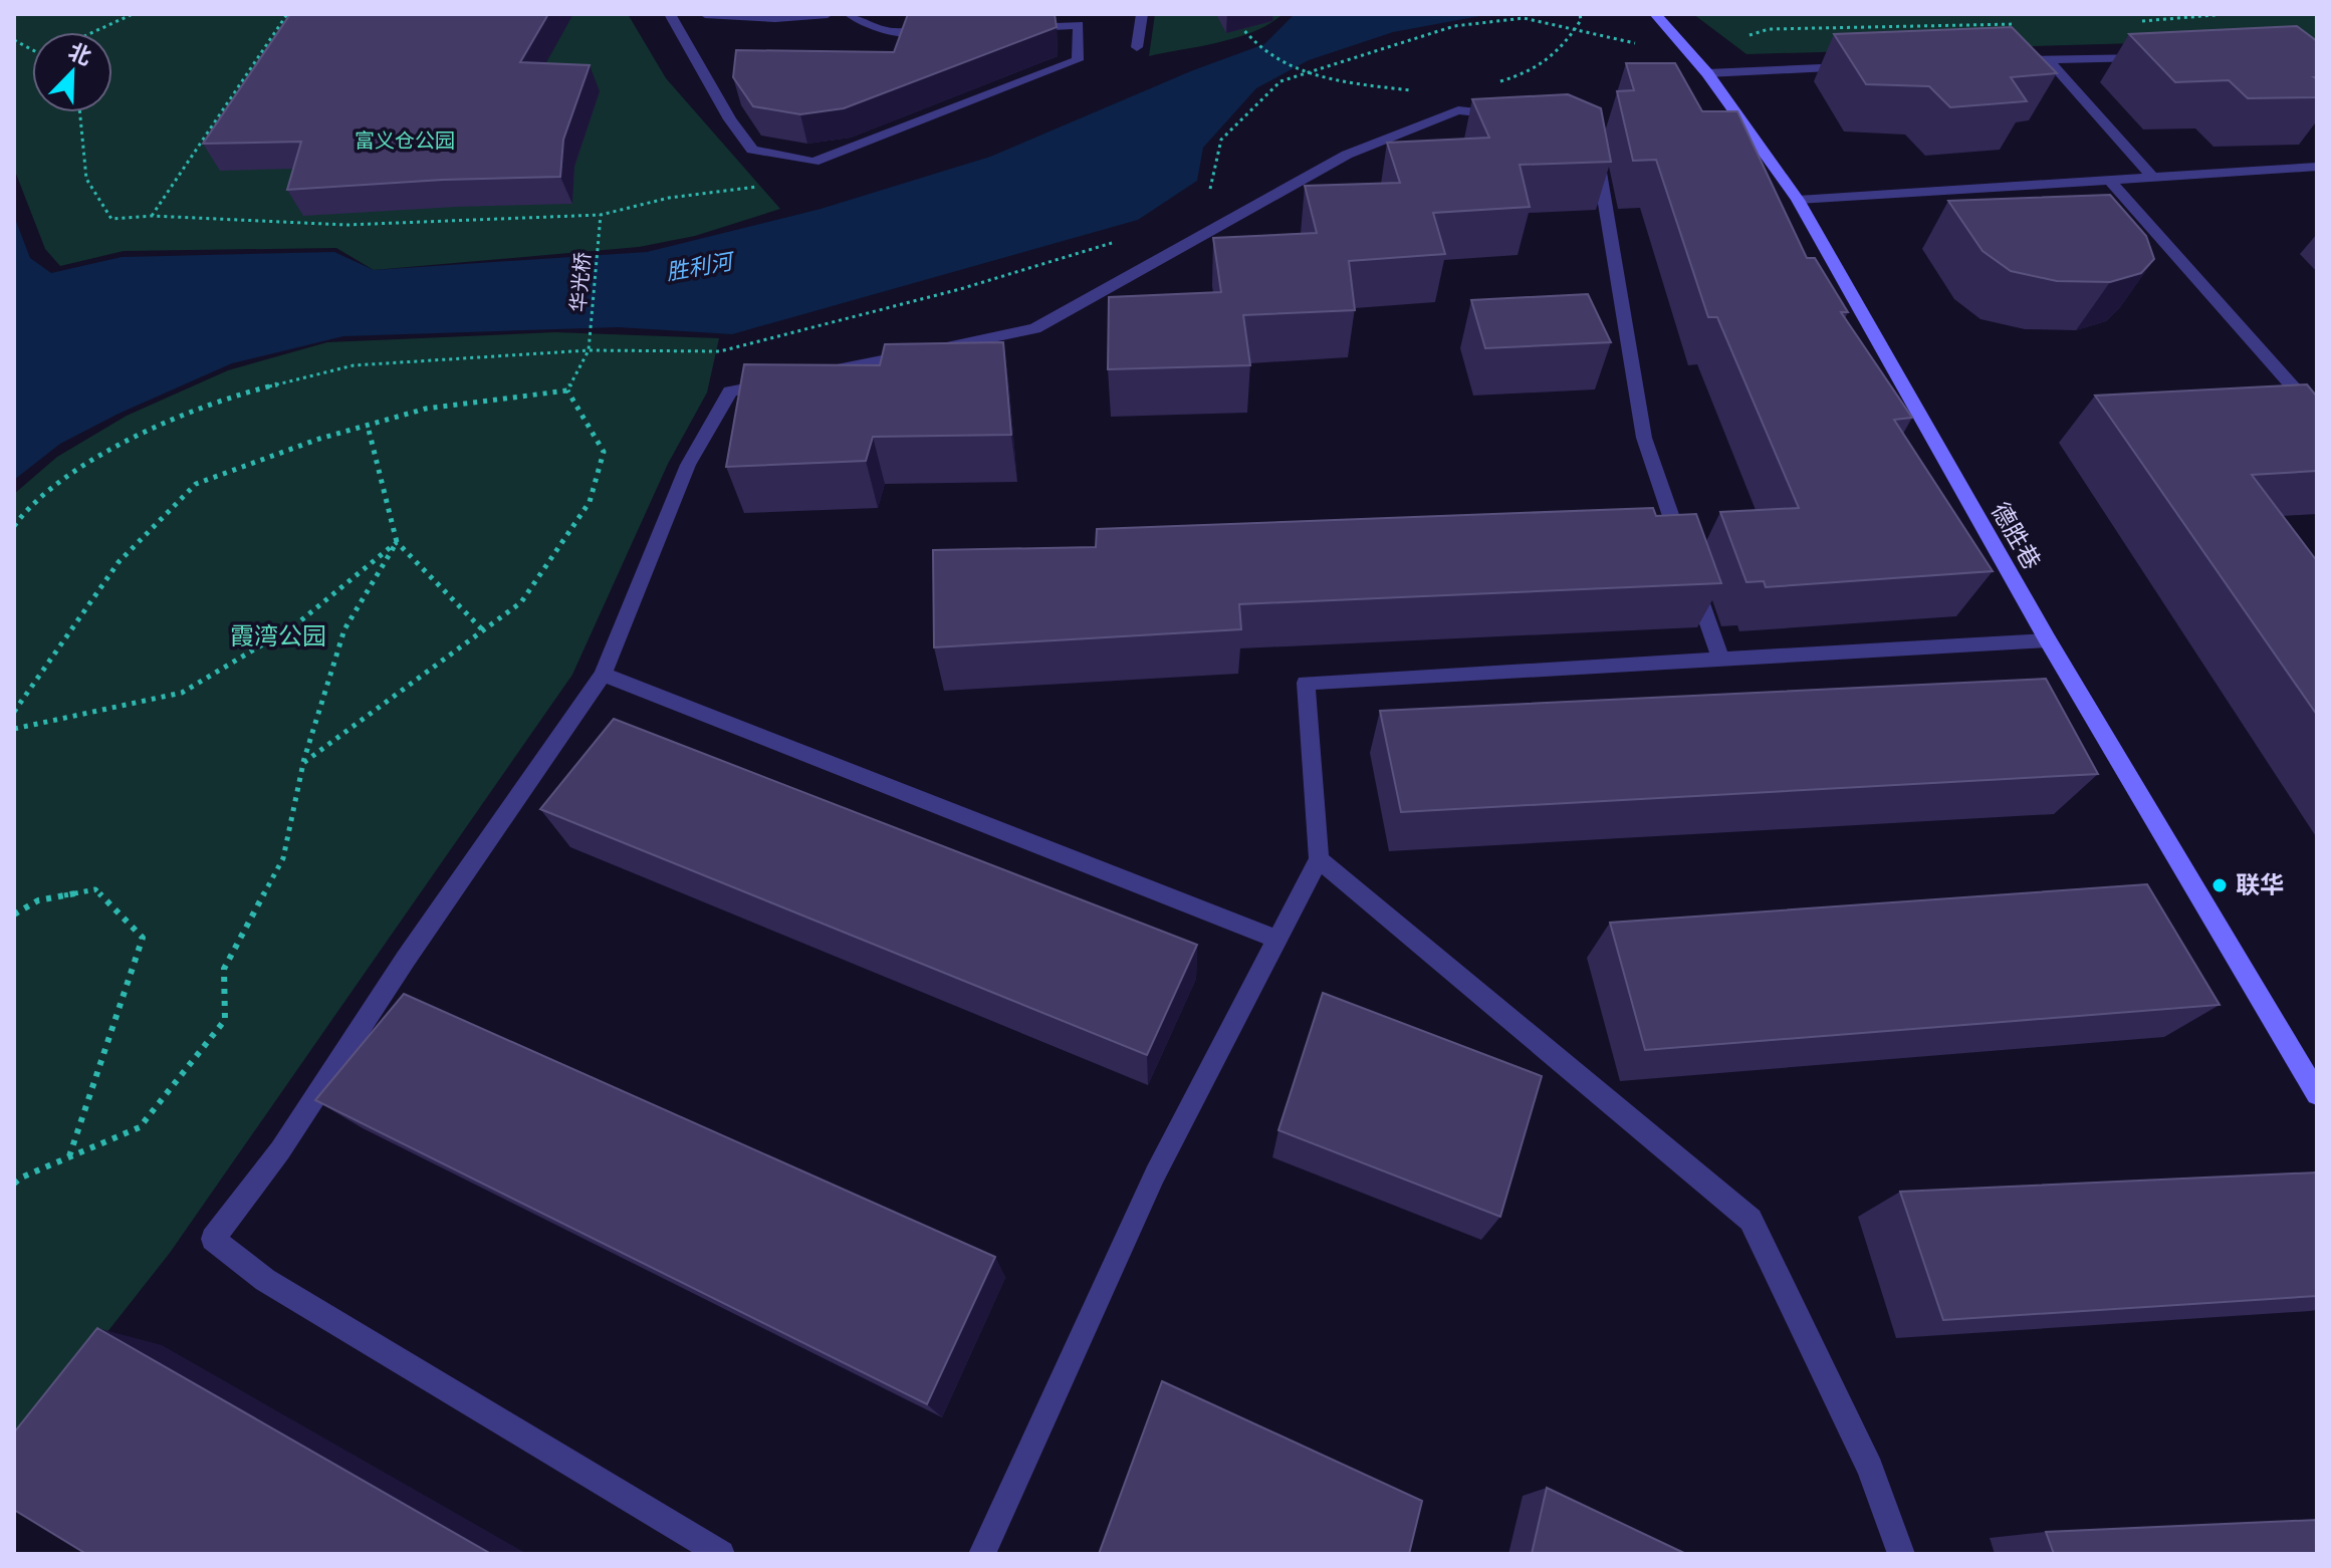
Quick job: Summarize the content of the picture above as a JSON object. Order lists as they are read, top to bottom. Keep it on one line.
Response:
{"streets":{"street":["德胜巷"],"path":["华光桥"]},"water":["胜利河"],"parks":["富义仓公园","霞湾公园"],"places":["联华"],"north":"top right"}
